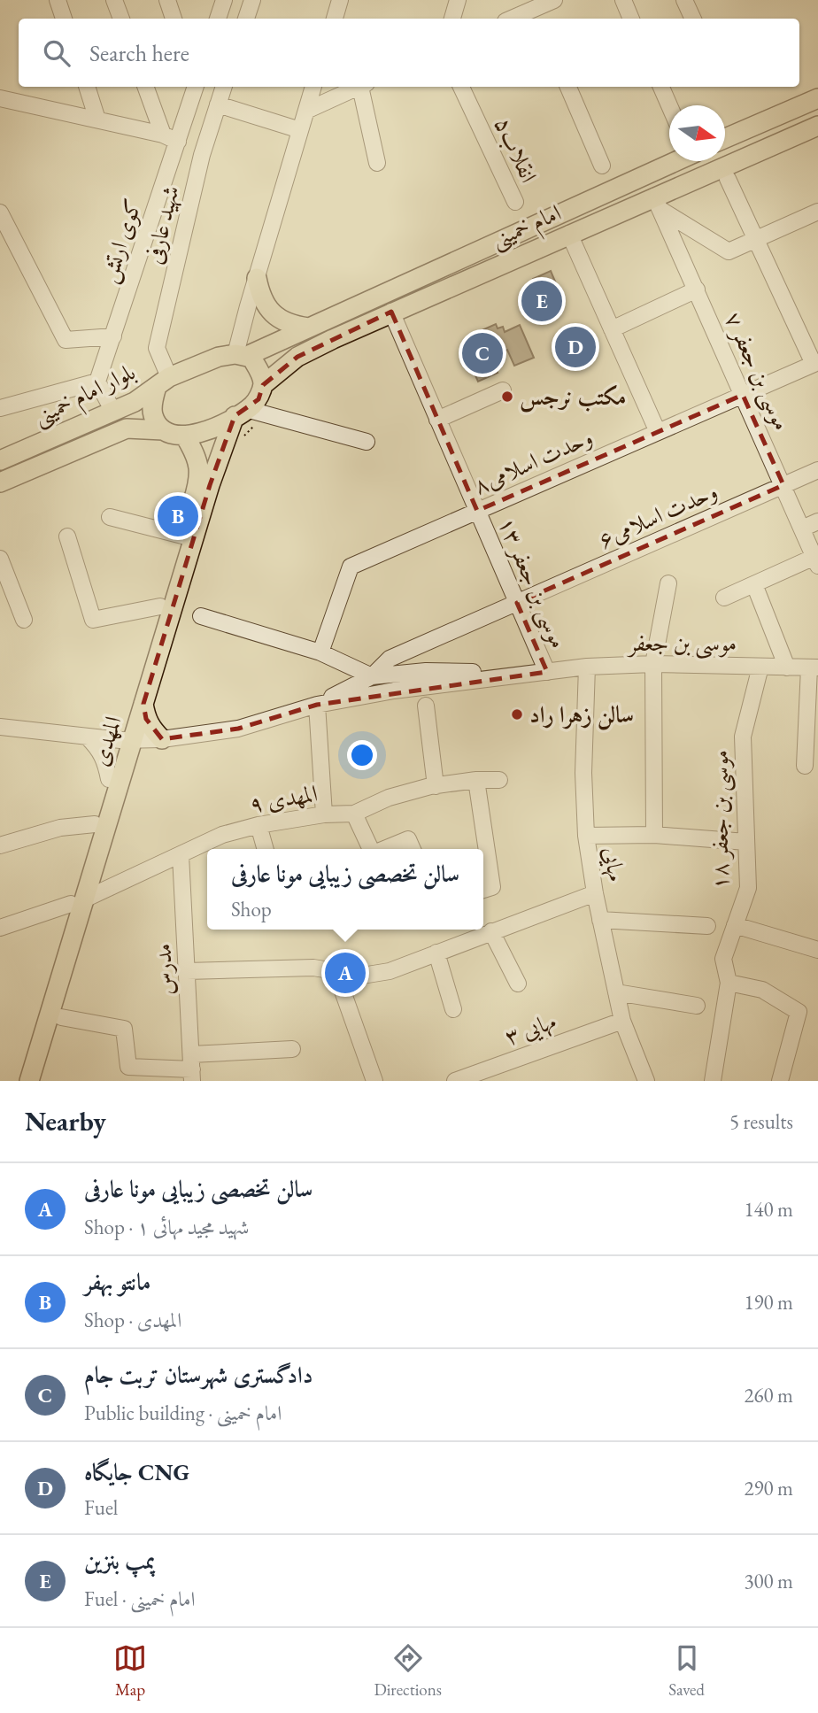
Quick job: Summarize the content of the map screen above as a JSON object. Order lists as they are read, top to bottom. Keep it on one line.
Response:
{"streets":{"main road":["امام خمینی","بلوار امام خمینی","المهدی"],"street":["انقلاب۵","شهید عارفی","کوی ارتش","موسی بن جعفر ۷","وحدت اسلامی۸","وحدت اسلامی۶","موسی بن جعفر ۱۳","موسی بن جعفر","المهدی ۹","موسی بن جعفر ۱۸","مهایی","مدرس","مهایی ۳"]},"crossings":[["شهید عارفی","بلوار امام خمینی"],["امام خمینی","موسی بن جعفر ۷"],["امام خمینی","بلوار امام خمینی"],["امام خمینی","موسی بن جعفر ۱۳"],["امام خمینی","المهدی"],["موسی بن جعفر ۷","وحدت اسلامی۸"],["موسی بن جعفر ۷","وحدت اسلامی۶"],["بلوار امام خمینی","المهدی"],["وحدت اسلامی۸","موسی بن جعفر ۱۳"],["وحدت اسلامی۶","موسی بن جعفر ۱۳"],["وحدت اسلامی۶","موسی بن جعفر"],["موسی بن جعفر ۱۳","موسی بن جعفر"],["موسی بن جعفر","المهدی"],["موسی بن جعفر","موسی بن جعفر ۱۸"],["موسی بن جعفر","مهایی"],["المهدی","المهدی ۹"],["المهدی ۹","مدرس"],["مهایی","مهایی ۳"]],"places":["مكتب نرجس","سالن زهرا راد"],"north":"right","page":{"search":"Search here","pins":["E","D","C","B","A"],"popup":["سالن تخصصی زیبایی مونا عارفی","Shop"],"heading":["Nearby","5 results"],"list":[{"mark":"A","name":"سالن تخصصی زیبایی مونا عارفی","note":"Shop · شهید مجید مهائی ۱","value":"140 m"},{"mark":"B","name":"مانتو بهفر","note":"Shop · المهدی","value":"190 m"},{"mark":"C","name":"دادگستری شهرستان تربت جام","note":"Public building · امام خمینی","value":"260 m"},{"mark":"D","name":"جایگاه CNG","note":"Fuel","value":"290 m"},{"mark":"E","name":"پمپ بنزین","note":"Fuel · امام خمینی","value":"300 m"}],"nav":["Map","Directions","Saved"]}}
